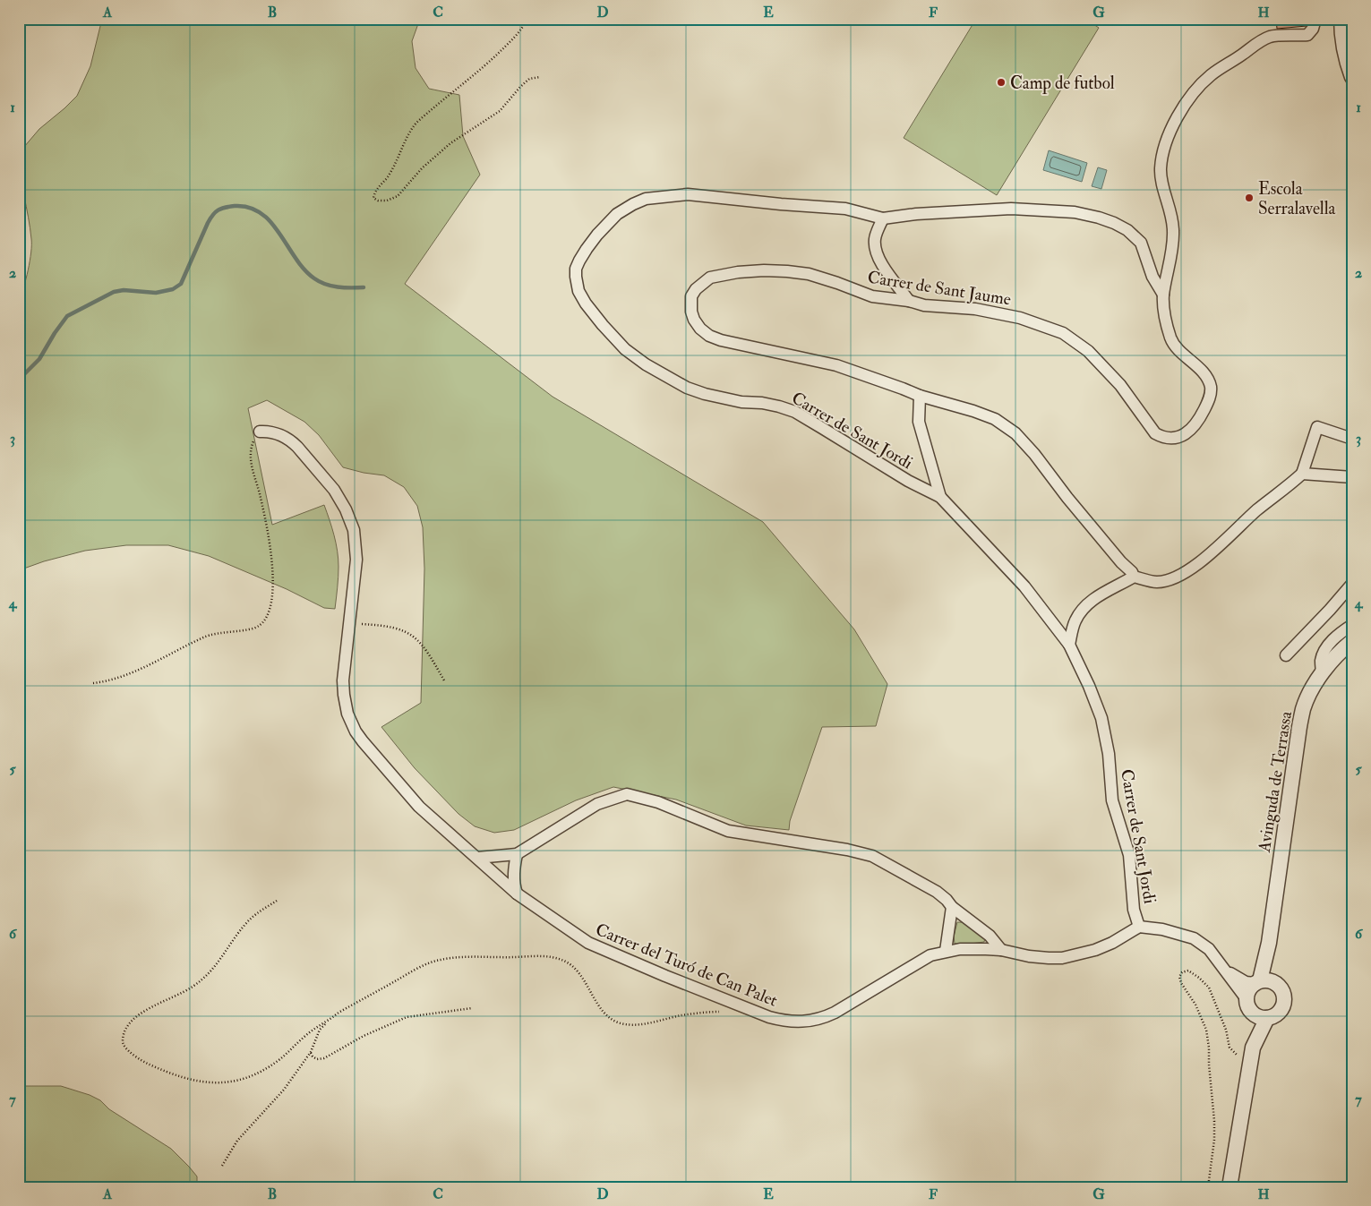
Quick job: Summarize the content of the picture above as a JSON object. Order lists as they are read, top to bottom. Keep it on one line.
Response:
{"streets":{"street":["Carrer de Sant Jaume","Carrer de Sant Jordi","Avinguda de Terrassa","Carrer del Turó de Can Palet"]},"crossings":[["Carrer de Sant Jordi","Carrer del Turó de Can Palet"]],"places":["Camp de futbol","Escola Serralavella"],"grid":{"columns":["A","B","C","D","E","F","G","H"],"rows":["1","2","3","4","5","6","7"]}}
